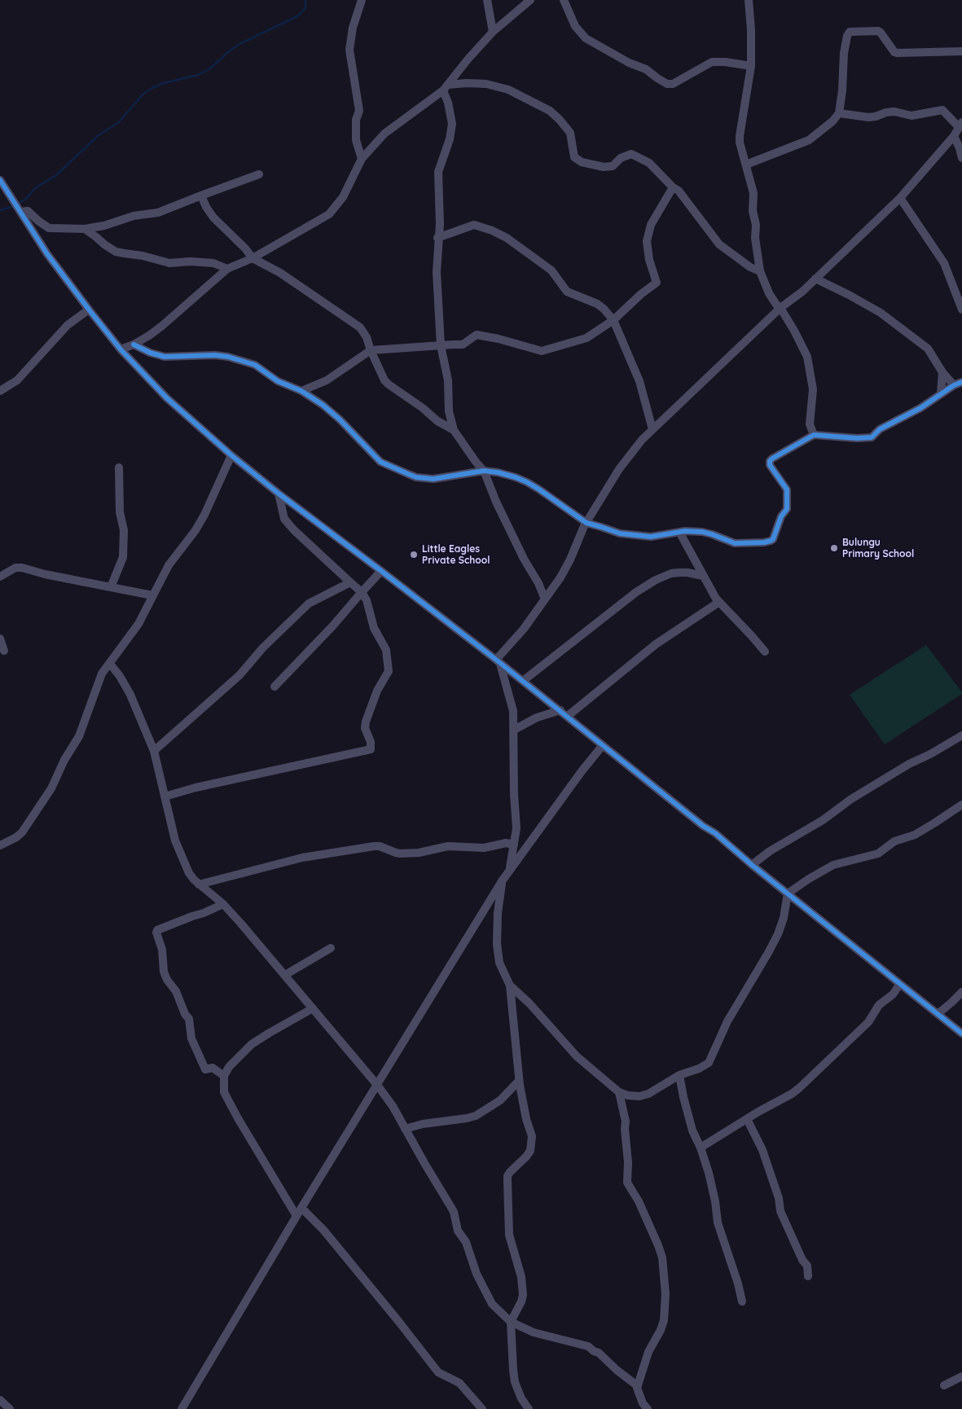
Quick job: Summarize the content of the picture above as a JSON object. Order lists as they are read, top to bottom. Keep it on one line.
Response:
{"places":["Bulungu Primary School","Little Eagles Private School"]}
